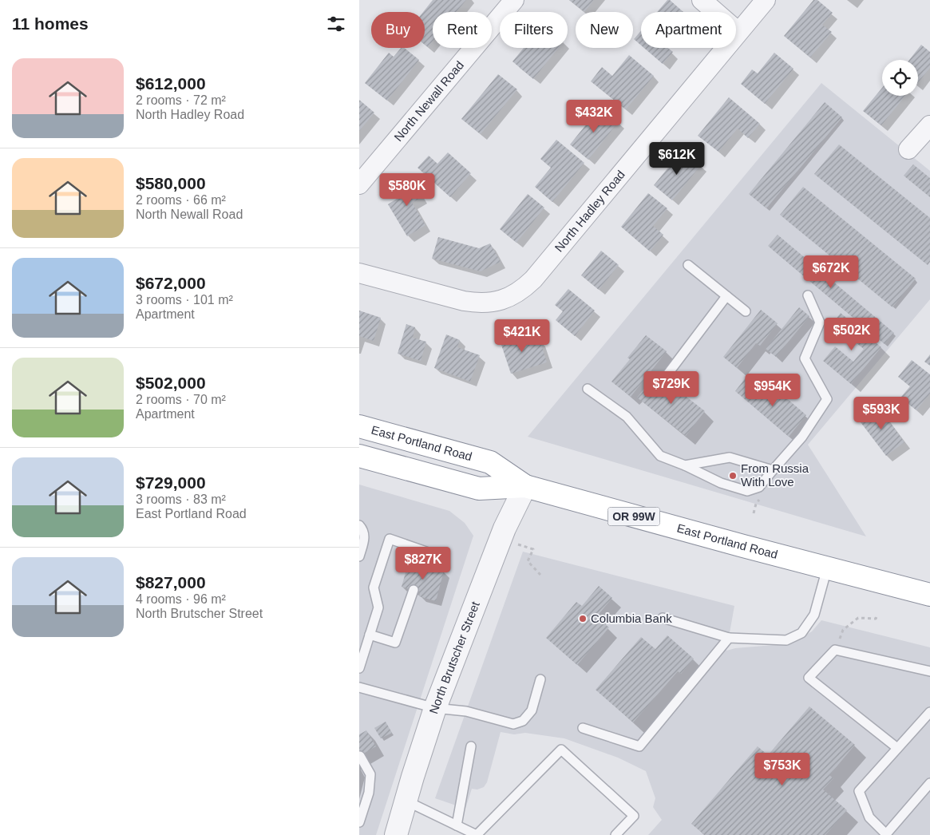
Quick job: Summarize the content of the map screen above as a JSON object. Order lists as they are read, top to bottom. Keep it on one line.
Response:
{"streets":{"highway":["East Portland Road","OR 99W"],"street":["North Newall Road","North Hadley Road","North Brutscher Street"]},"crossings":[["East Portland Road","North Brutscher Street"]],"places":["From Russia With Love","Columbia Bank"],"page":{"heading":"11 homes","chip":["Buy","Rent","Filters","New","Apartment"],"list":[{"name":"$612,000","note":"2 rooms · 72 m² · North Hadley Road"},{"name":"$580,000","note":"2 rooms · 66 m² · North Newall Road"},{"name":"$672,000","note":"3 rooms · 101 m² · Apartment"},{"name":"$502,000","note":"2 rooms · 70 m² · Apartment"},{"name":"$729,000","note":"3 rooms · 83 m² · East Portland Road"},{"name":"$827,000","note":"4 rooms · 96 m² · North Brutscher Street"}],"price":["$432K","$612K","$580K","$672K","$502K","$421K","$729K","$954K","$593K","$827K","$753K"]}}
